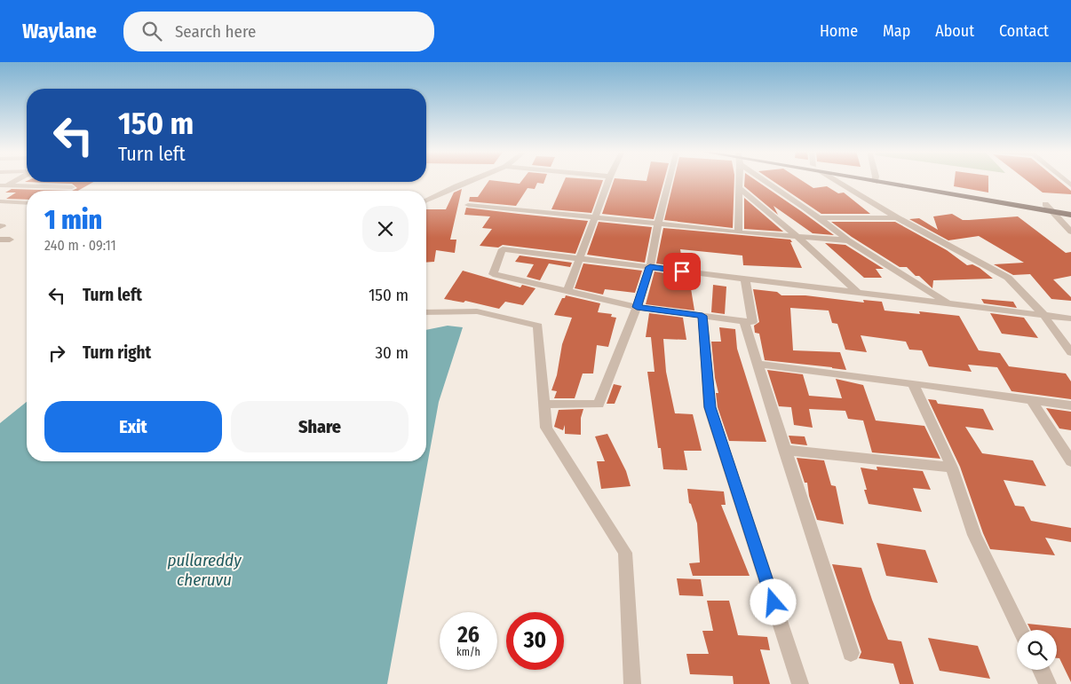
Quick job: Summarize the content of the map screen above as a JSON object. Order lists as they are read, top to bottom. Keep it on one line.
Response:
{"water":["pullareddy cheruvu"],"page":{"header":"Waylane","search":"Search here","nav":["Home","Map","About","Contact"],"turn":["150 m","Turn left"],"heading":["1 min","240 m · 09:11"],"list":[{"name":"Turn left","value":"150 m"},{"name":"Turn right","value":"30 m"}],"buttons":["Exit","Share"],"speed":"26 km/h","limit":"30"}}
